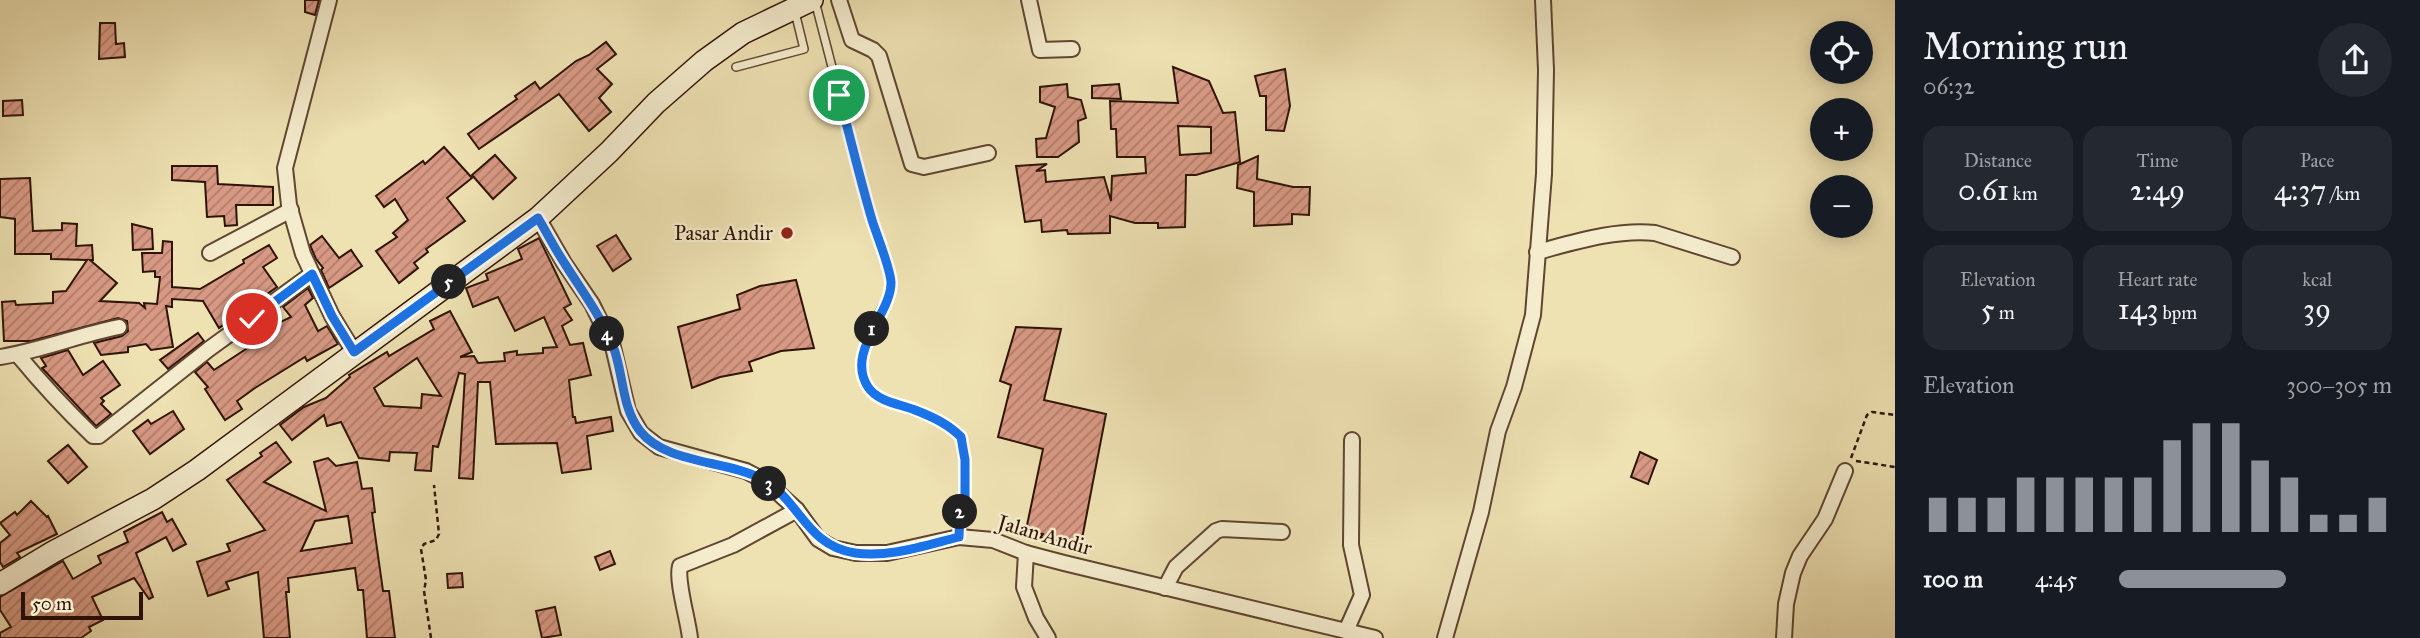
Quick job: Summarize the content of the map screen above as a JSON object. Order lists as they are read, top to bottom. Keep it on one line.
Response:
{"streets":{"street":["Jalan Andir"]},"places":["Pasar Andir"],"scale_bar":"50 m","page":{"heading":["Morning run","06:32"],"map_buttons":["+","−"],"stats":[["Distance","0.61 km"],["Time","2:49"],["Pace","4:37 /km"],["Elevation","5 m"],["Heart rate","143 bpm"],["kcal","39"]],"pins":["5","1","4","3","2"],"chart":["Elevation","300–305 m"],"list":[{"name":"100 m","note":"4:45"}],"scale":"50 m"}}
